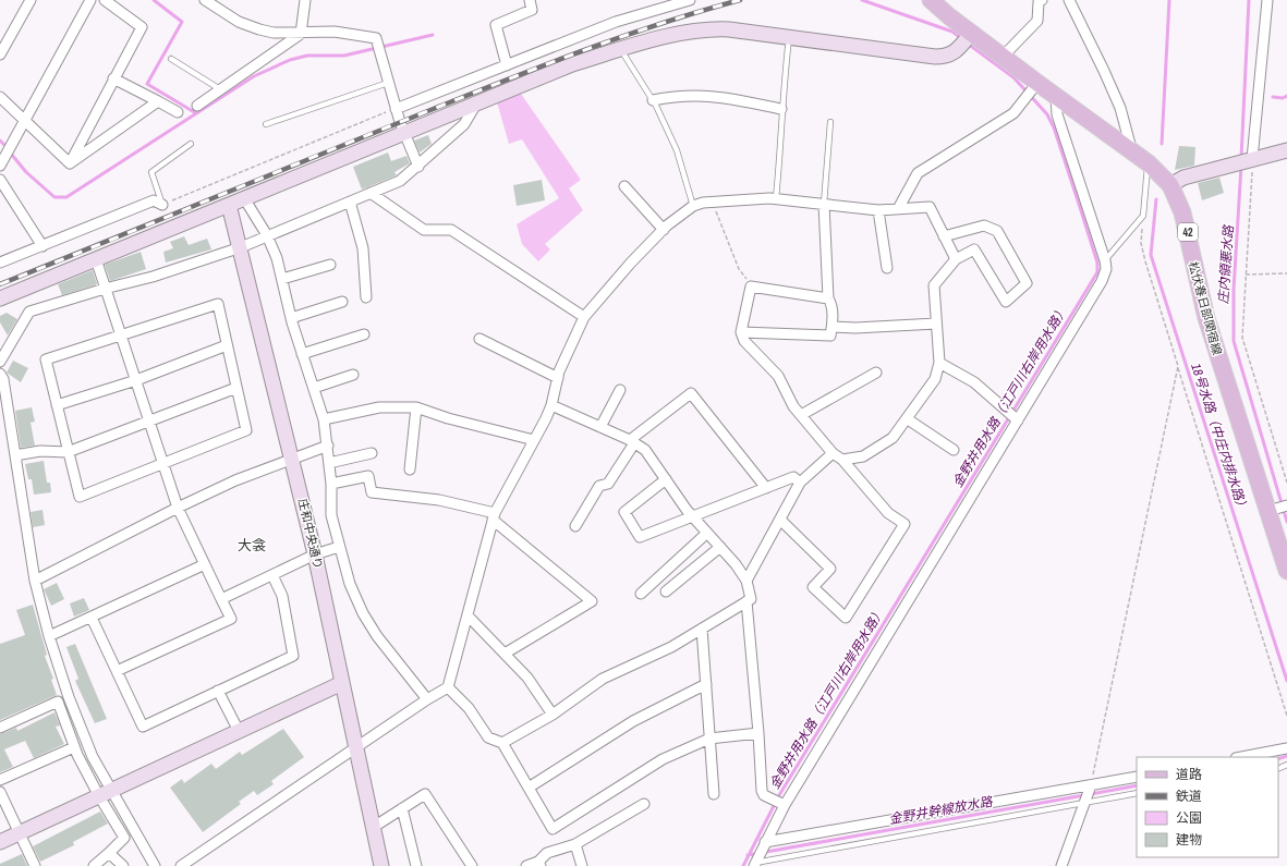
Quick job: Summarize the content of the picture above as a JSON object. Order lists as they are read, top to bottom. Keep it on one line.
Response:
{"streets":{"main road":["42","松伏春日部関宿線"],"street":["庄和中央通り"]},"districts":["大衾"],"water":["庄内領悪水路","金野井用水路（江戸川右岸用水路）","18号水路（中庄内排水路）","金野井幹線放水路"],"legend":["道路","鉄道","公園","建物"]}
